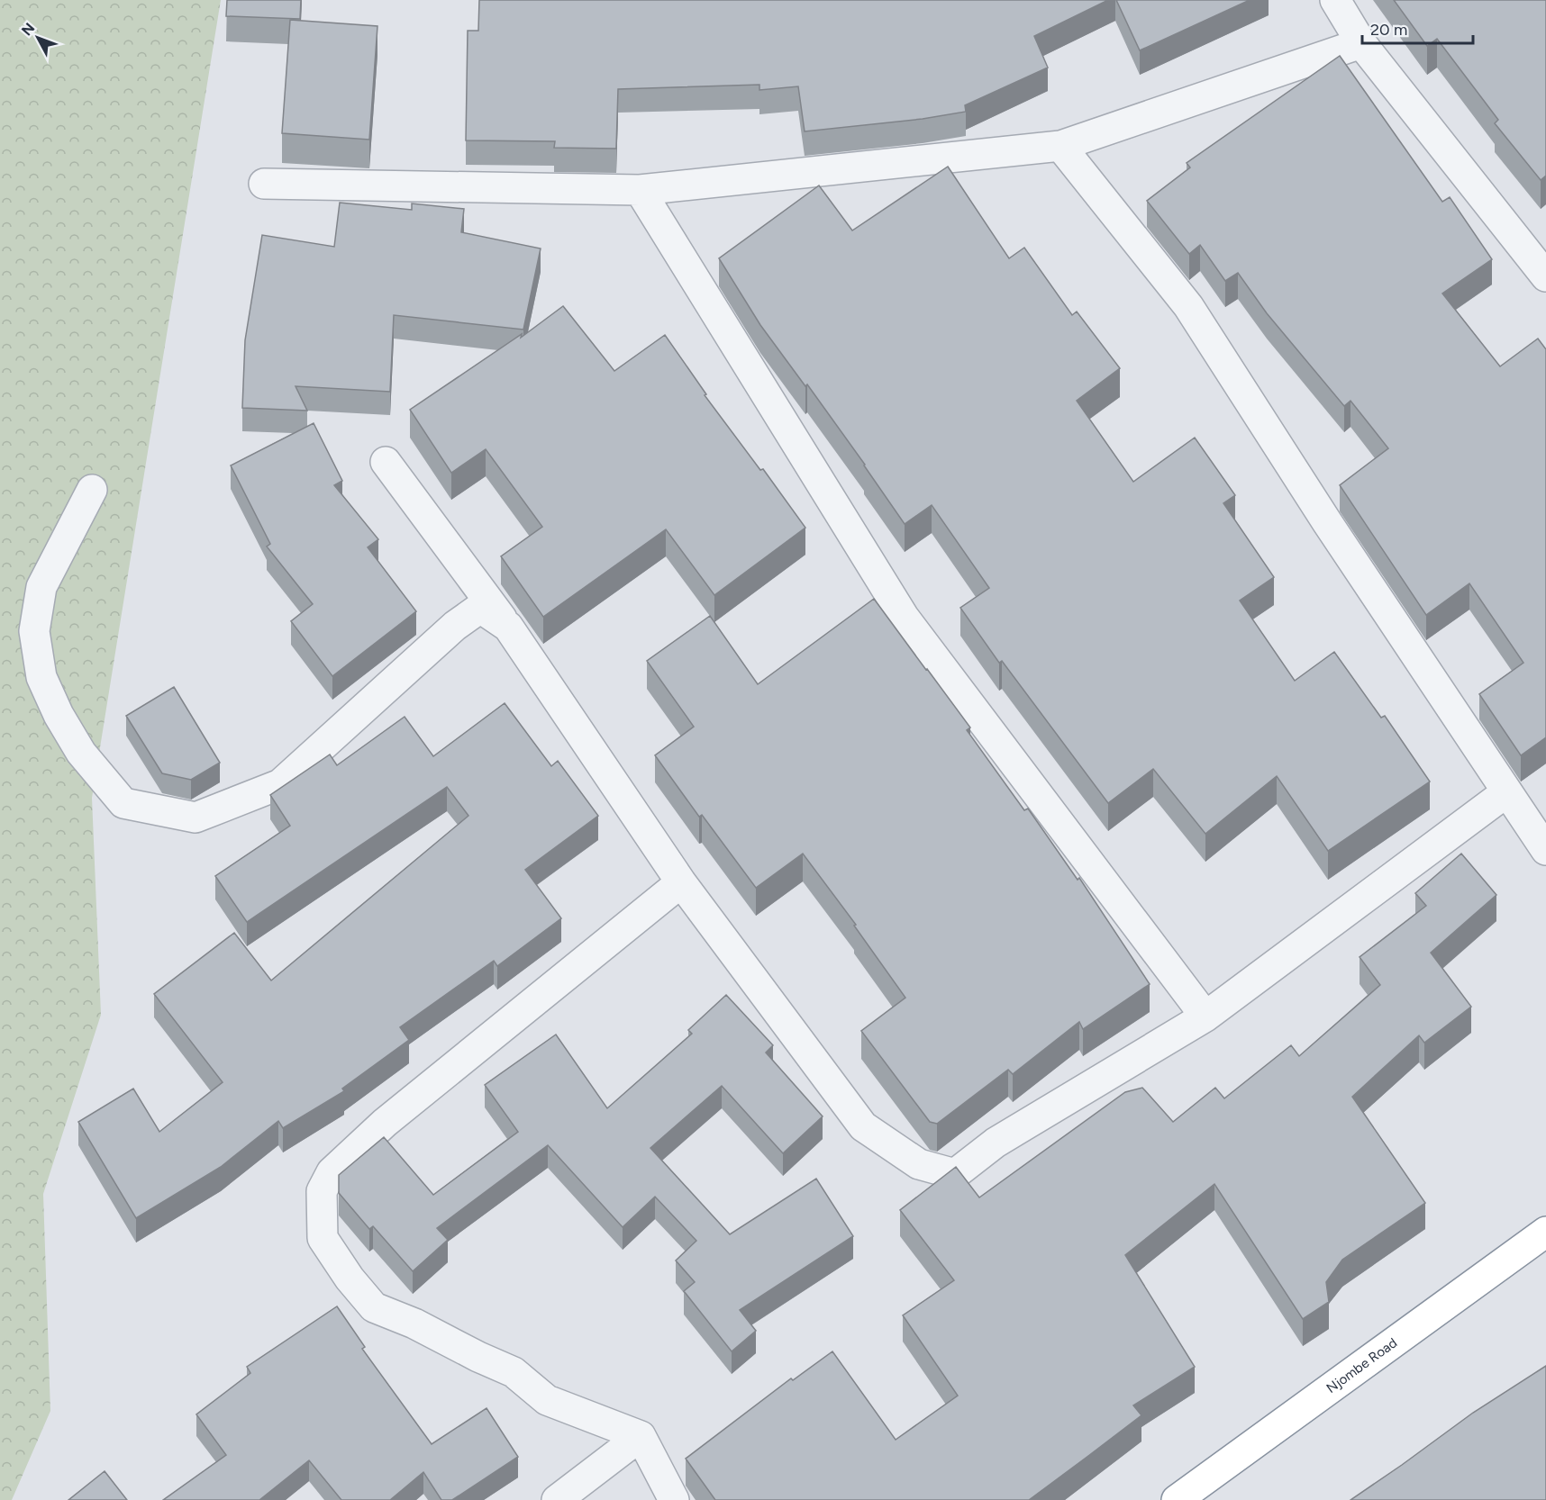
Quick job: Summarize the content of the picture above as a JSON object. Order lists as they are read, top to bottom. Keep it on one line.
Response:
{"streets":{"highway":["Njombe Road"]},"scale_bar":"20 m","north":"top left"}
